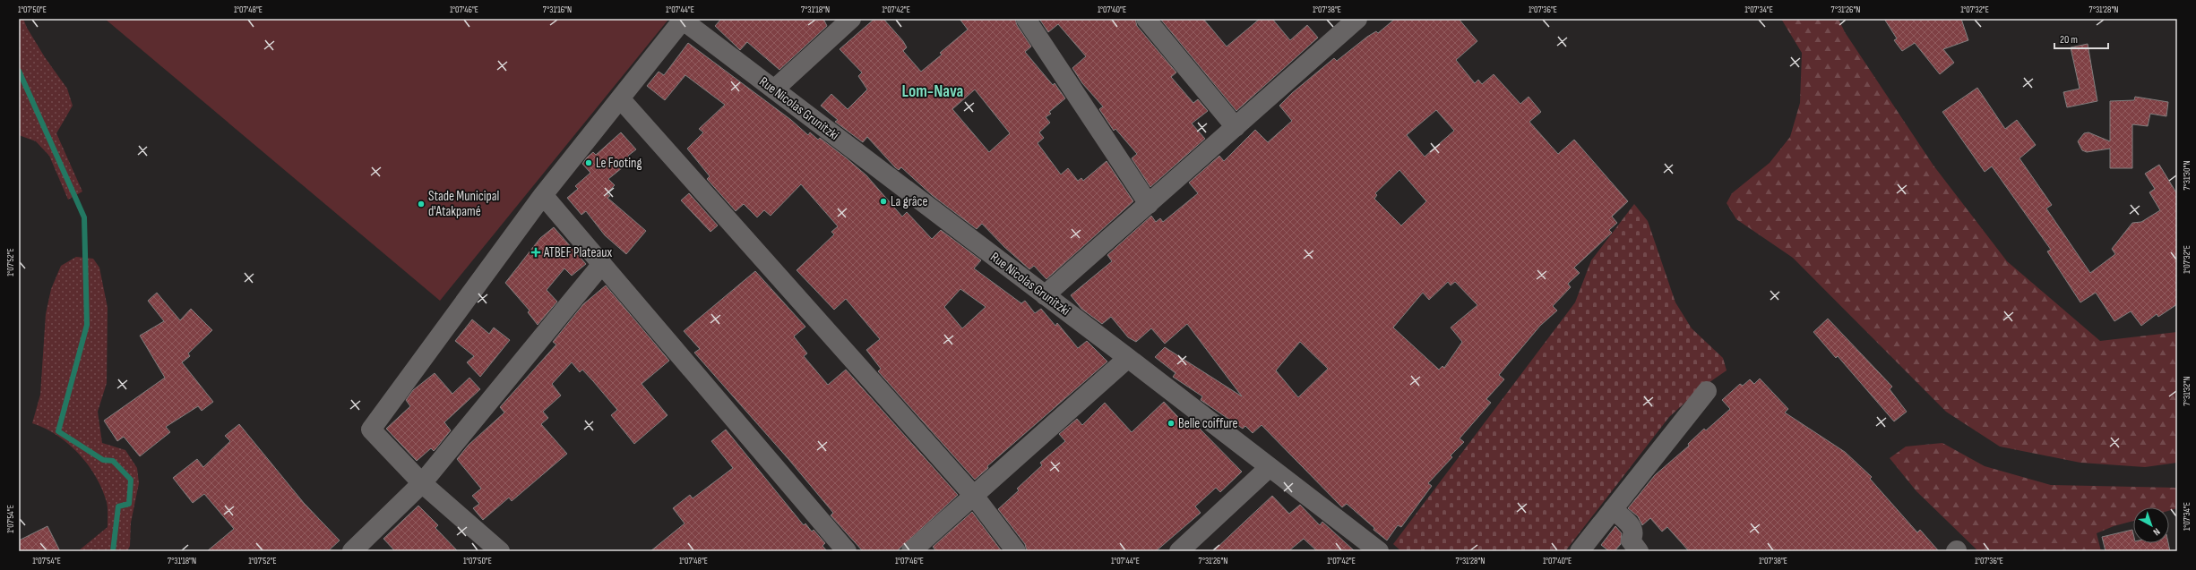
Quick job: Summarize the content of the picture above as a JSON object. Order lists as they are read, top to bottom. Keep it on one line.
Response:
{"streets":{"street":["Rue Nicolas Grunitzki"]},"districts":["Lom-Nava"],"places":{"other":["Le Footing","La grâce","Stade Municipal d'Atakpamé","Belle coiffure"],"health":["ATBEF Plateaux"]},"scale_bar":"20 m","north":"bottom right","coordinates":["1°07'50\"E","1°07'48\"E","1°07'46\"E","7°31'16\"N","1°07'44\"E","7°31'18\"N","1°07'42\"E","1°07'40\"E","1°07'38\"E","1°07'36\"E","1°07'34\"E","7°31'26\"N","1°07'32\"E","7°31'28\"N","7°31'30\"N","1°07'52\"E","7°31'32\"N","1°07'54\"E"]}
